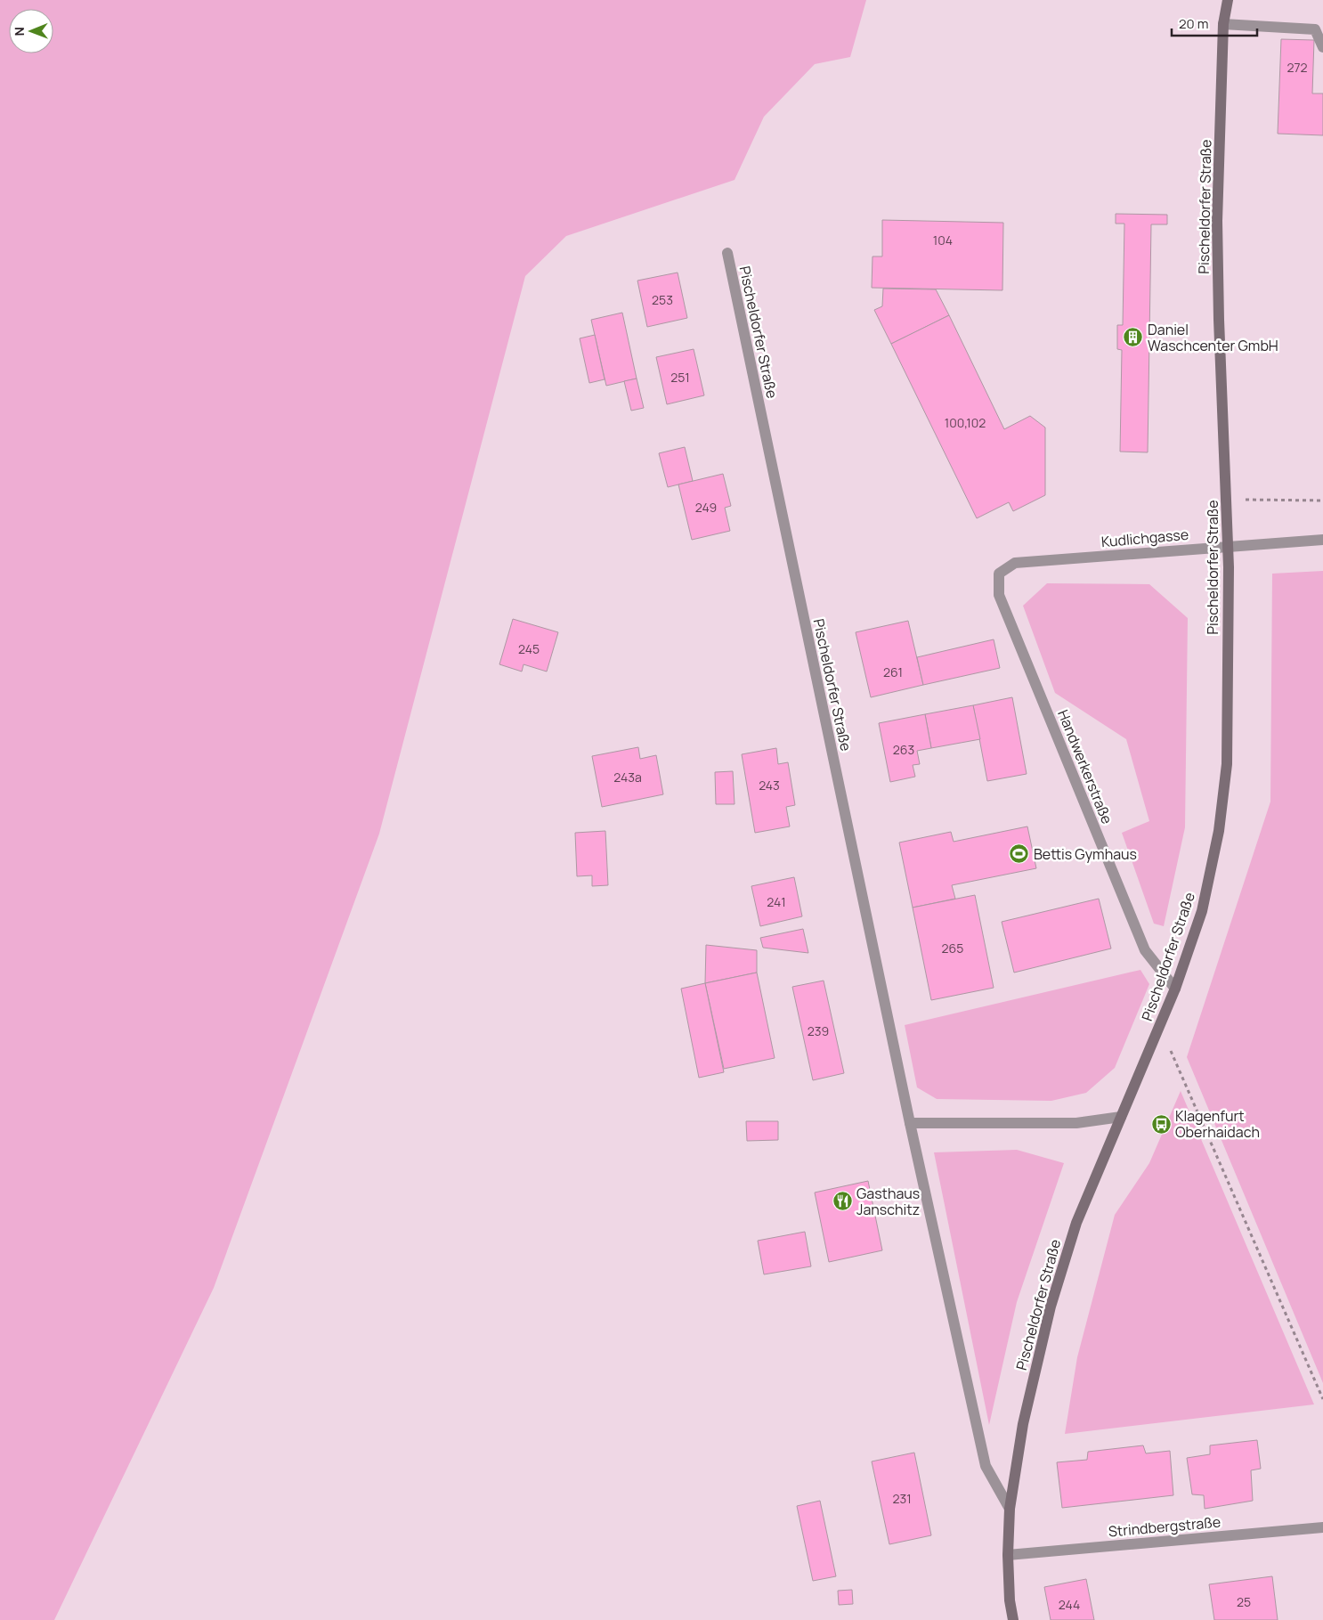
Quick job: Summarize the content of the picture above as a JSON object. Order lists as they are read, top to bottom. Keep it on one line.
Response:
{"streets":{"main road":["Pischeldorfer Straße"],"street":["Kudlichgasse","Handwerkerstraße","Strindbergstraße"]},"crossings":[["Pischeldorfer Straße","Kudlichgasse"],["Pischeldorfer Straße","Handwerkerstraße"],["Pischeldorfer Straße","Strindbergstraße"],["Kudlichgasse","Handwerkerstraße"]],"places":{"building":["Daniel Waschcenter GmbH"],"sports":["Bettis Gymhaus"],"bus stop":["Klagenfurt Oberhaidach"],"restaurant":["Gasthaus Janschitz"]},"house_numbers":["272","104","253","251","100,102","249","245","261","263","243a","243","241","265","239","231","25","244"],"scale_bar":"20 m","north":"left"}
